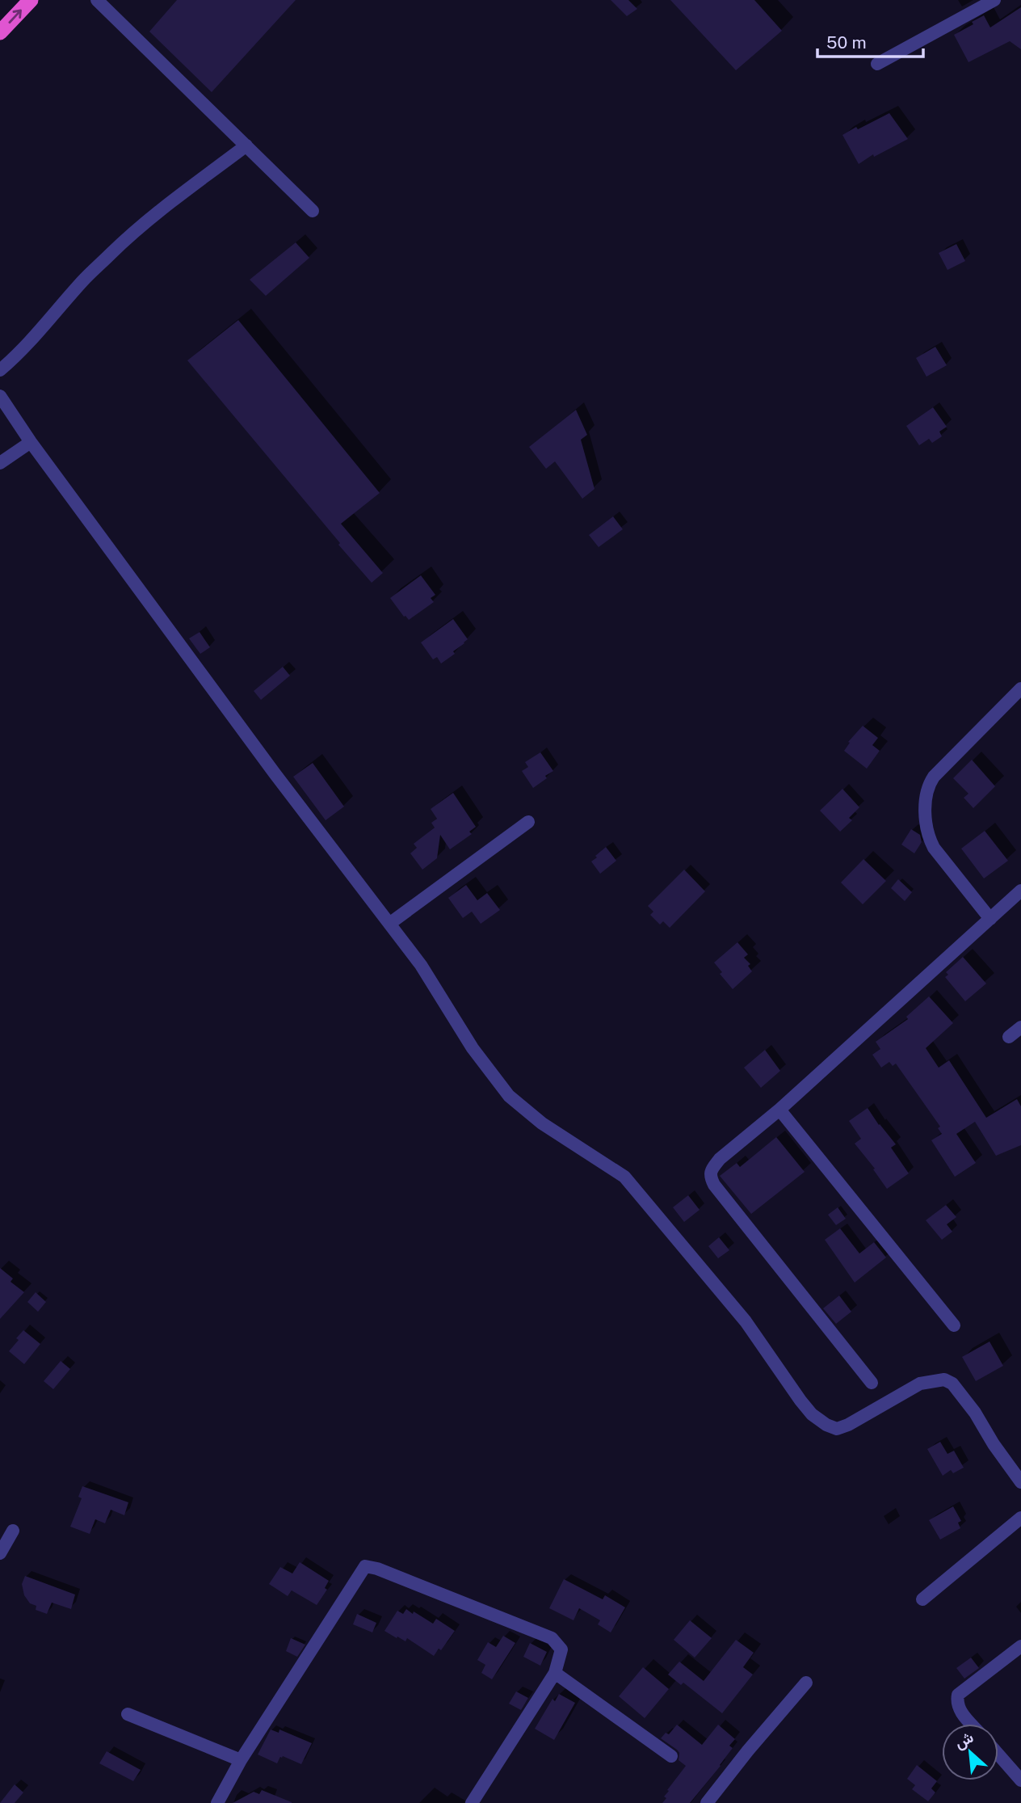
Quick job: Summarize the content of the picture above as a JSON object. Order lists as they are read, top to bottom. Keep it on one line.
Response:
{"scale_bar":"50 m","north":"top left"}
